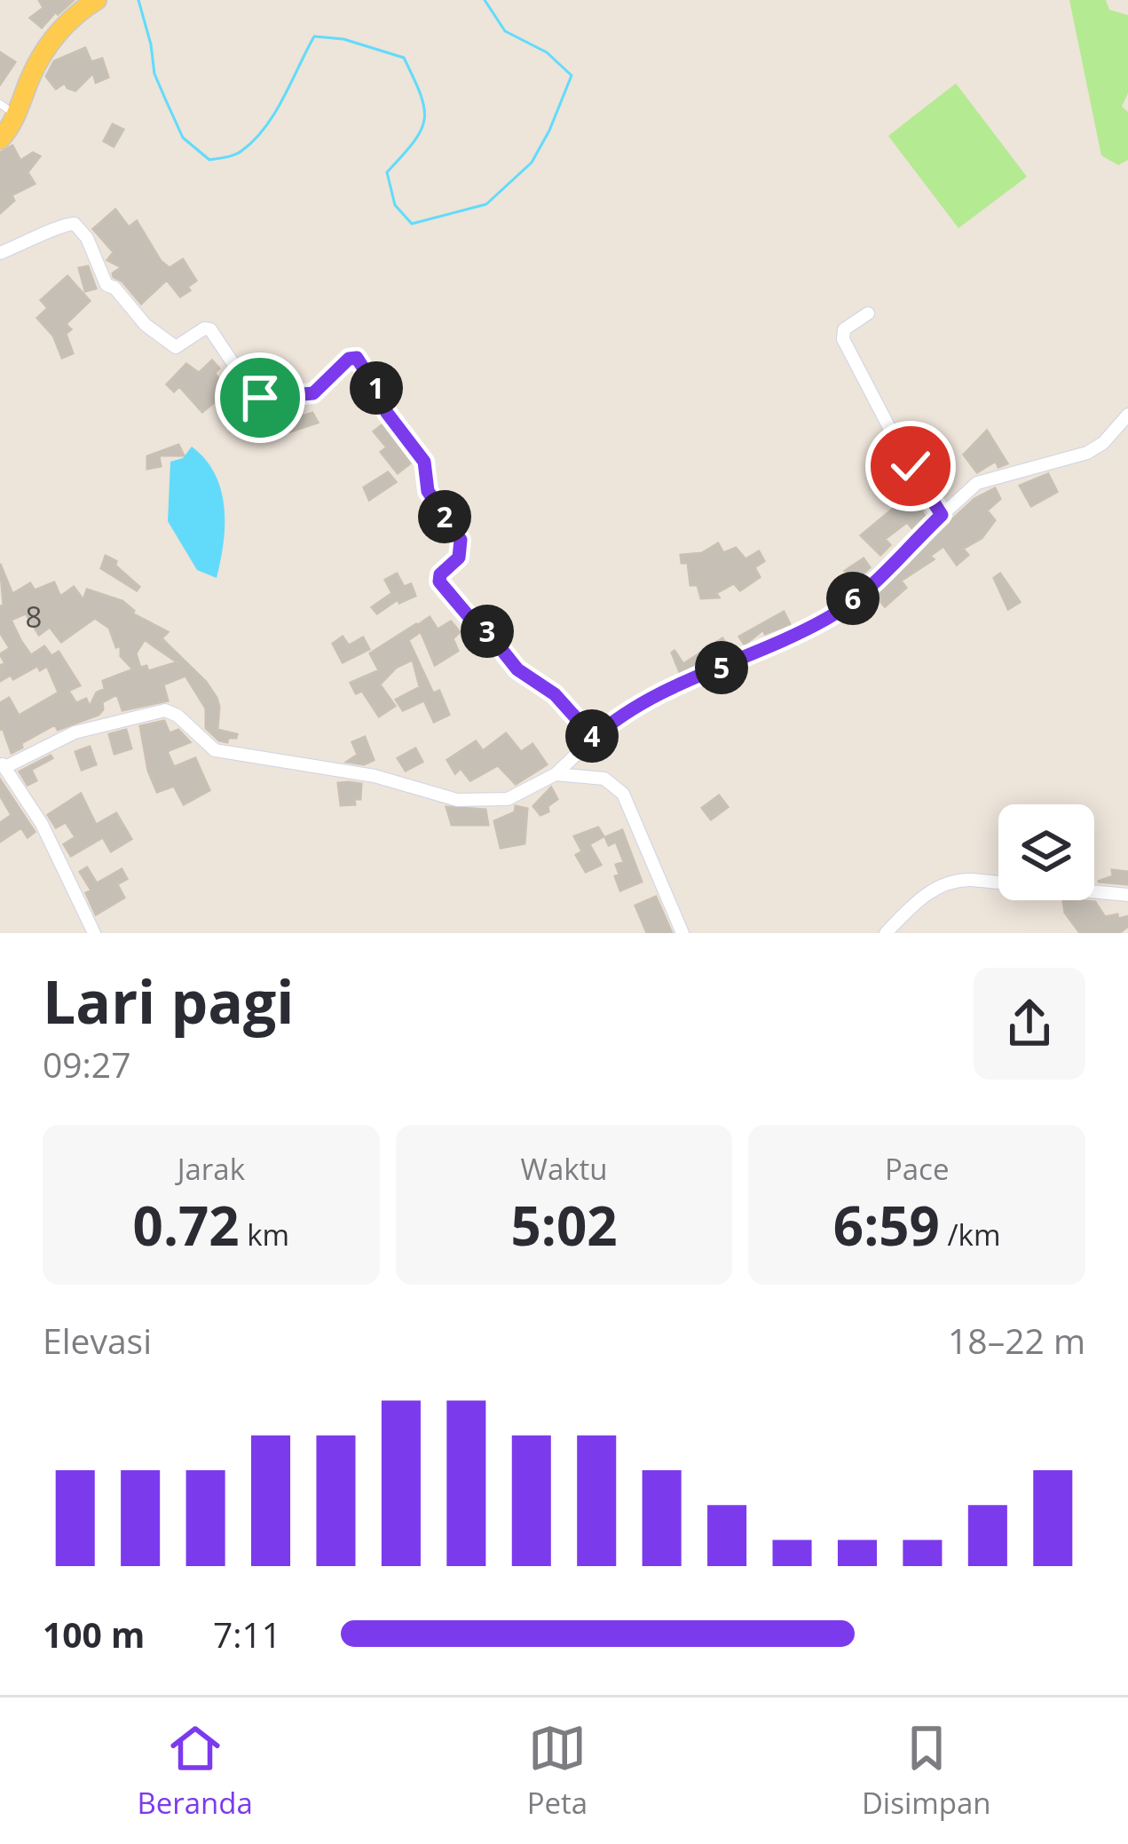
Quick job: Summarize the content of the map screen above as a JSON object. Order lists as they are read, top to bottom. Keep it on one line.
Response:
{"house_numbers":["8"],"page":{"pins":["1","2","6","3","5","4"],"heading":["Lari pagi","09:27"],"stats":[["Jarak","0.72 km"],["Waktu","5:02"],["Pace","6:59 /km"]],"chart":["Elevasi","18–22 m"],"list":[{"name":"100 m","note":"7:11"}],"tabs":["Beranda","Peta","Disimpan"]}}
